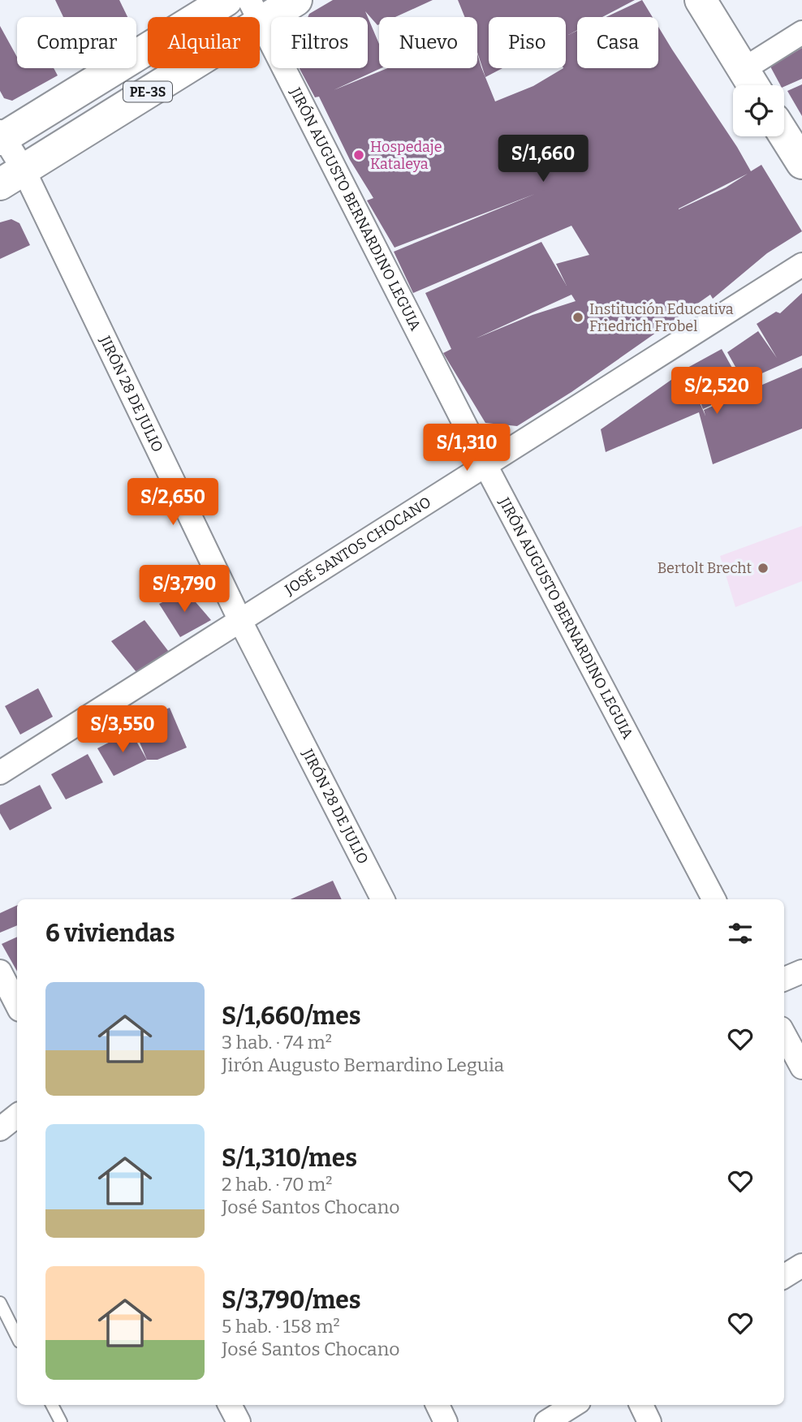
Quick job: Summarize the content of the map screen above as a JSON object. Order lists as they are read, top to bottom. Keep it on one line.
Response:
{"streets":{"main road":["PE-3S"],"street":["JIRÓN AUGUSTO BERNARDINO LEGUIA","JIRÓN 28 DE JULIO","JOSÉ SANTOS CHOCANO"]},"crossings":[["PE-3S","JIRÓN AUGUSTO BERNARDINO LEGUIA"],["PE-3S","JIRÓN 28 DE JULIO"],["JIRÓN AUGUSTO BERNARDINO LEGUIA","JOSÉ SANTOS CHOCANO"],["JIRÓN 28 DE JULIO","JOSÉ SANTOS CHOCANO"]],"places":["Hospedaje Kataleya","Institución Educativa Friedrich Frobel","Bertolt Brecht"],"page":{"chip":["Comprar","Alquilar","Filtros","Nuevo","Piso","Casa"],"price":["S/1,660","S/2,520","S/1,310","S/2,650","S/3,790","S/3,550"],"heading":"6 viviendas","list":[{"name":"S/1,660/mes","note":"3 hab. · 74 m² · Jirón Augusto Bernardino Leguia"},{"name":"S/1,310/mes","note":"2 hab. · 70 m² · José Santos Chocano"},{"name":"S/3,790/mes","note":"5 hab. · 158 m² · José Santos Chocano"}]}}
